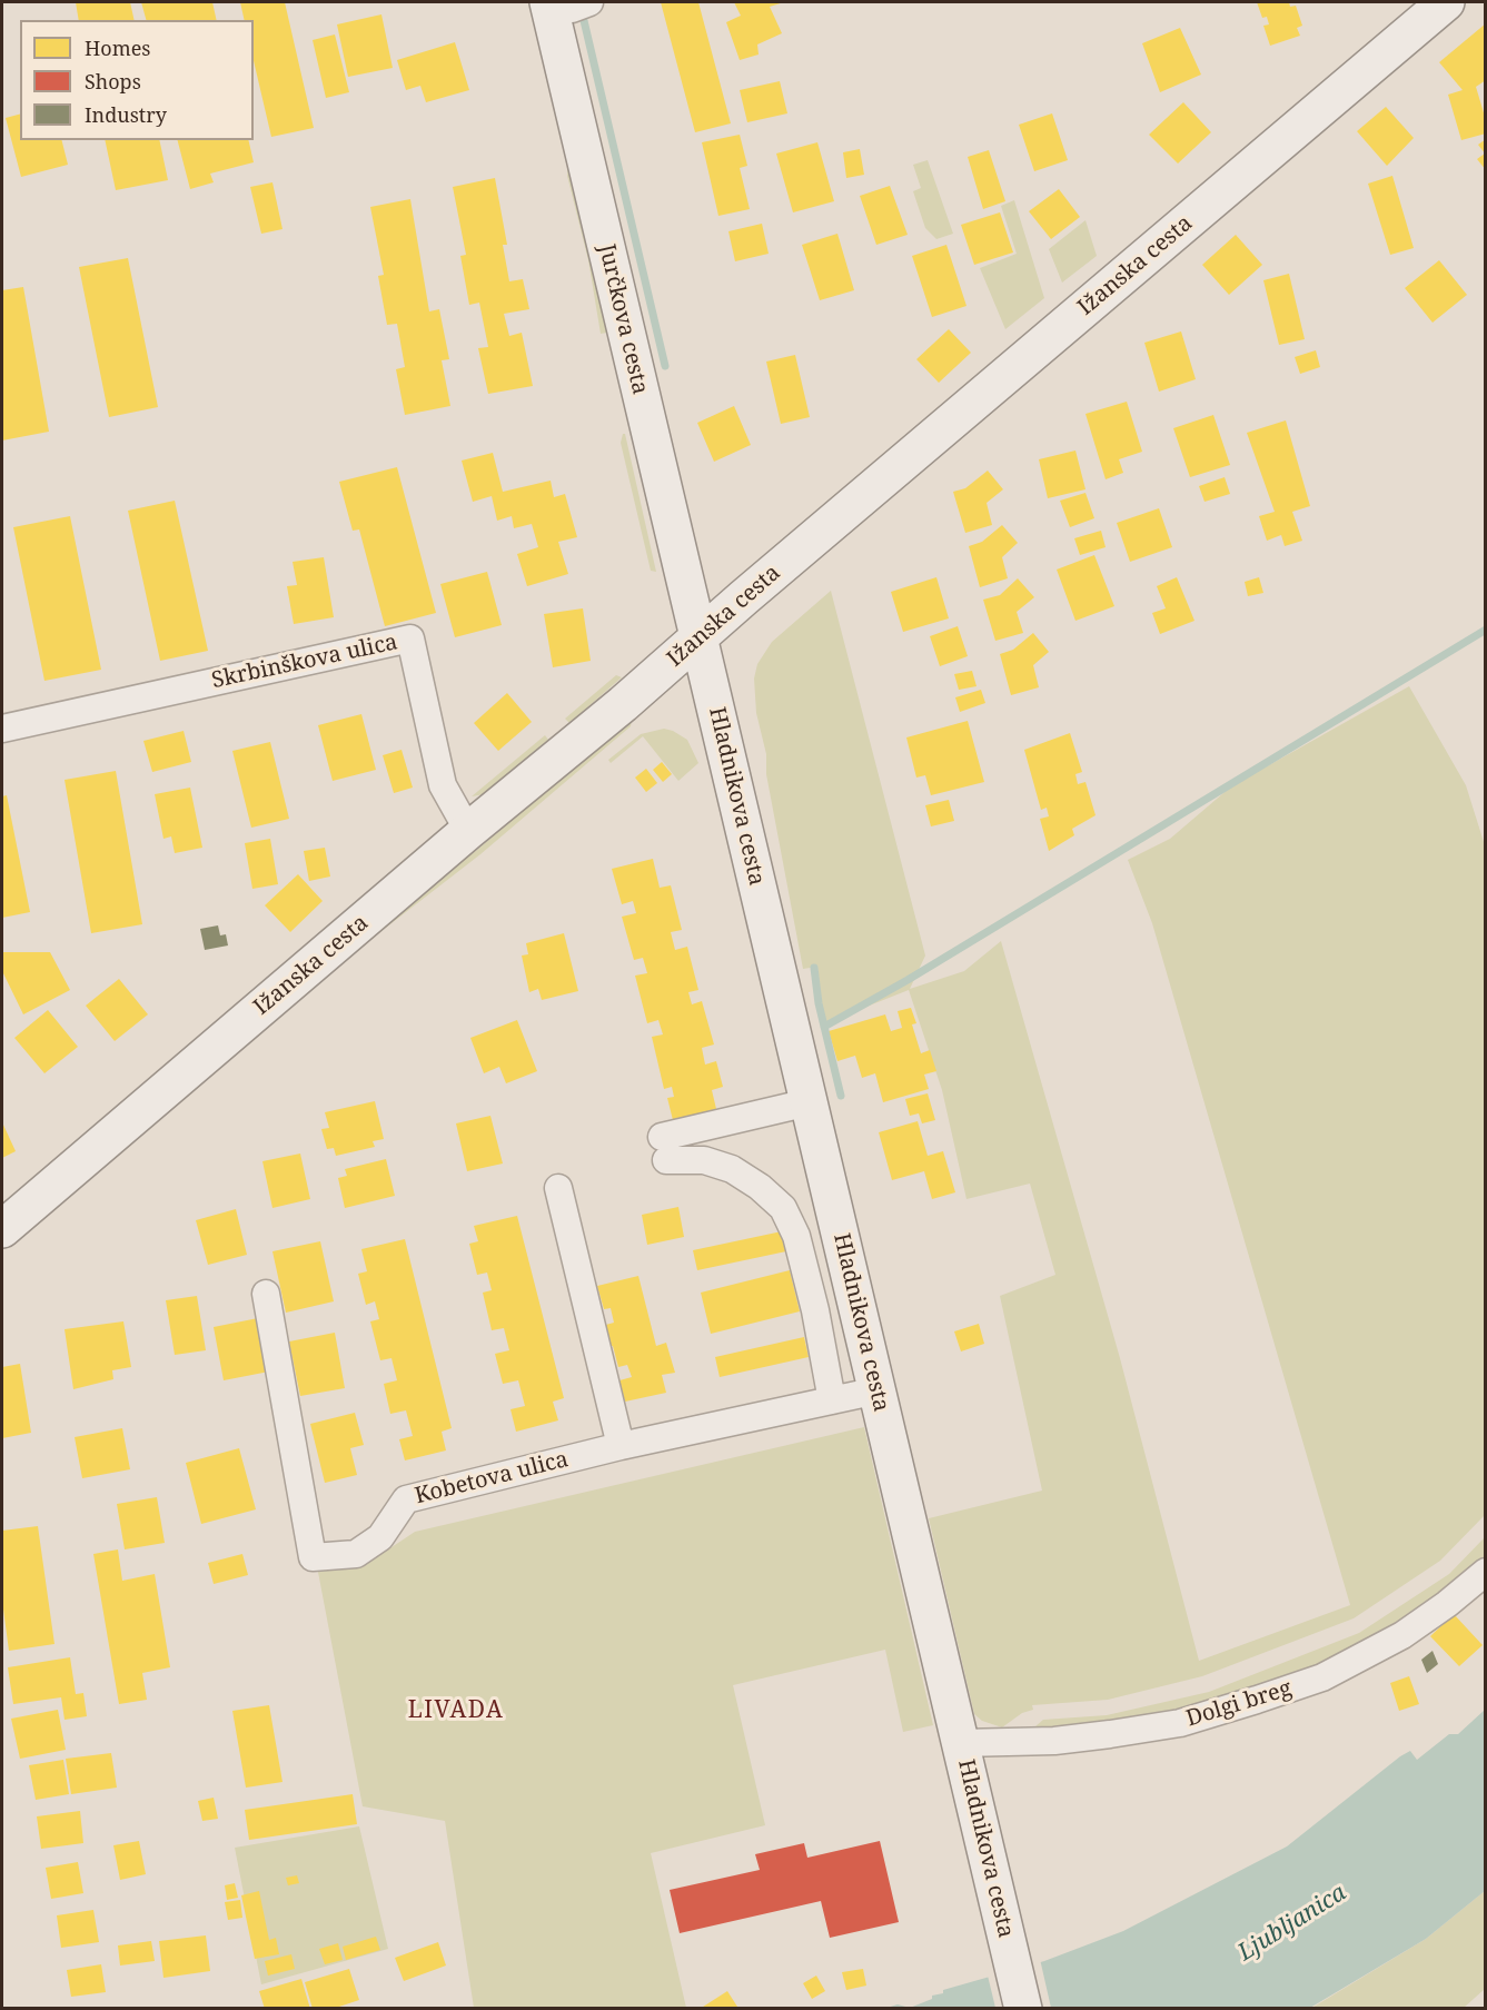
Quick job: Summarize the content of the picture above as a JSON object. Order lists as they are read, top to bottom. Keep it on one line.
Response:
{"streets":{"main road":["Ižanska cesta","Jurčkova cesta","Hladnikova cesta"],"street":["Skrbinškova ulica","Kobetova ulica","Dolgi breg"]},"crossings":[["Ižanska cesta","Jurčkova cesta"],["Ižanska cesta","Skrbinškova ulica"],["Ižanska cesta","Hladnikova cesta"],["Jurčkova cesta","Hladnikova cesta"],["Hladnikova cesta","Kobetova ulica"],["Hladnikova cesta","Dolgi breg"]],"districts":["LIVADA"],"water":["Ljubljanica"],"legend":["Homes","Shops","Industry"]}
